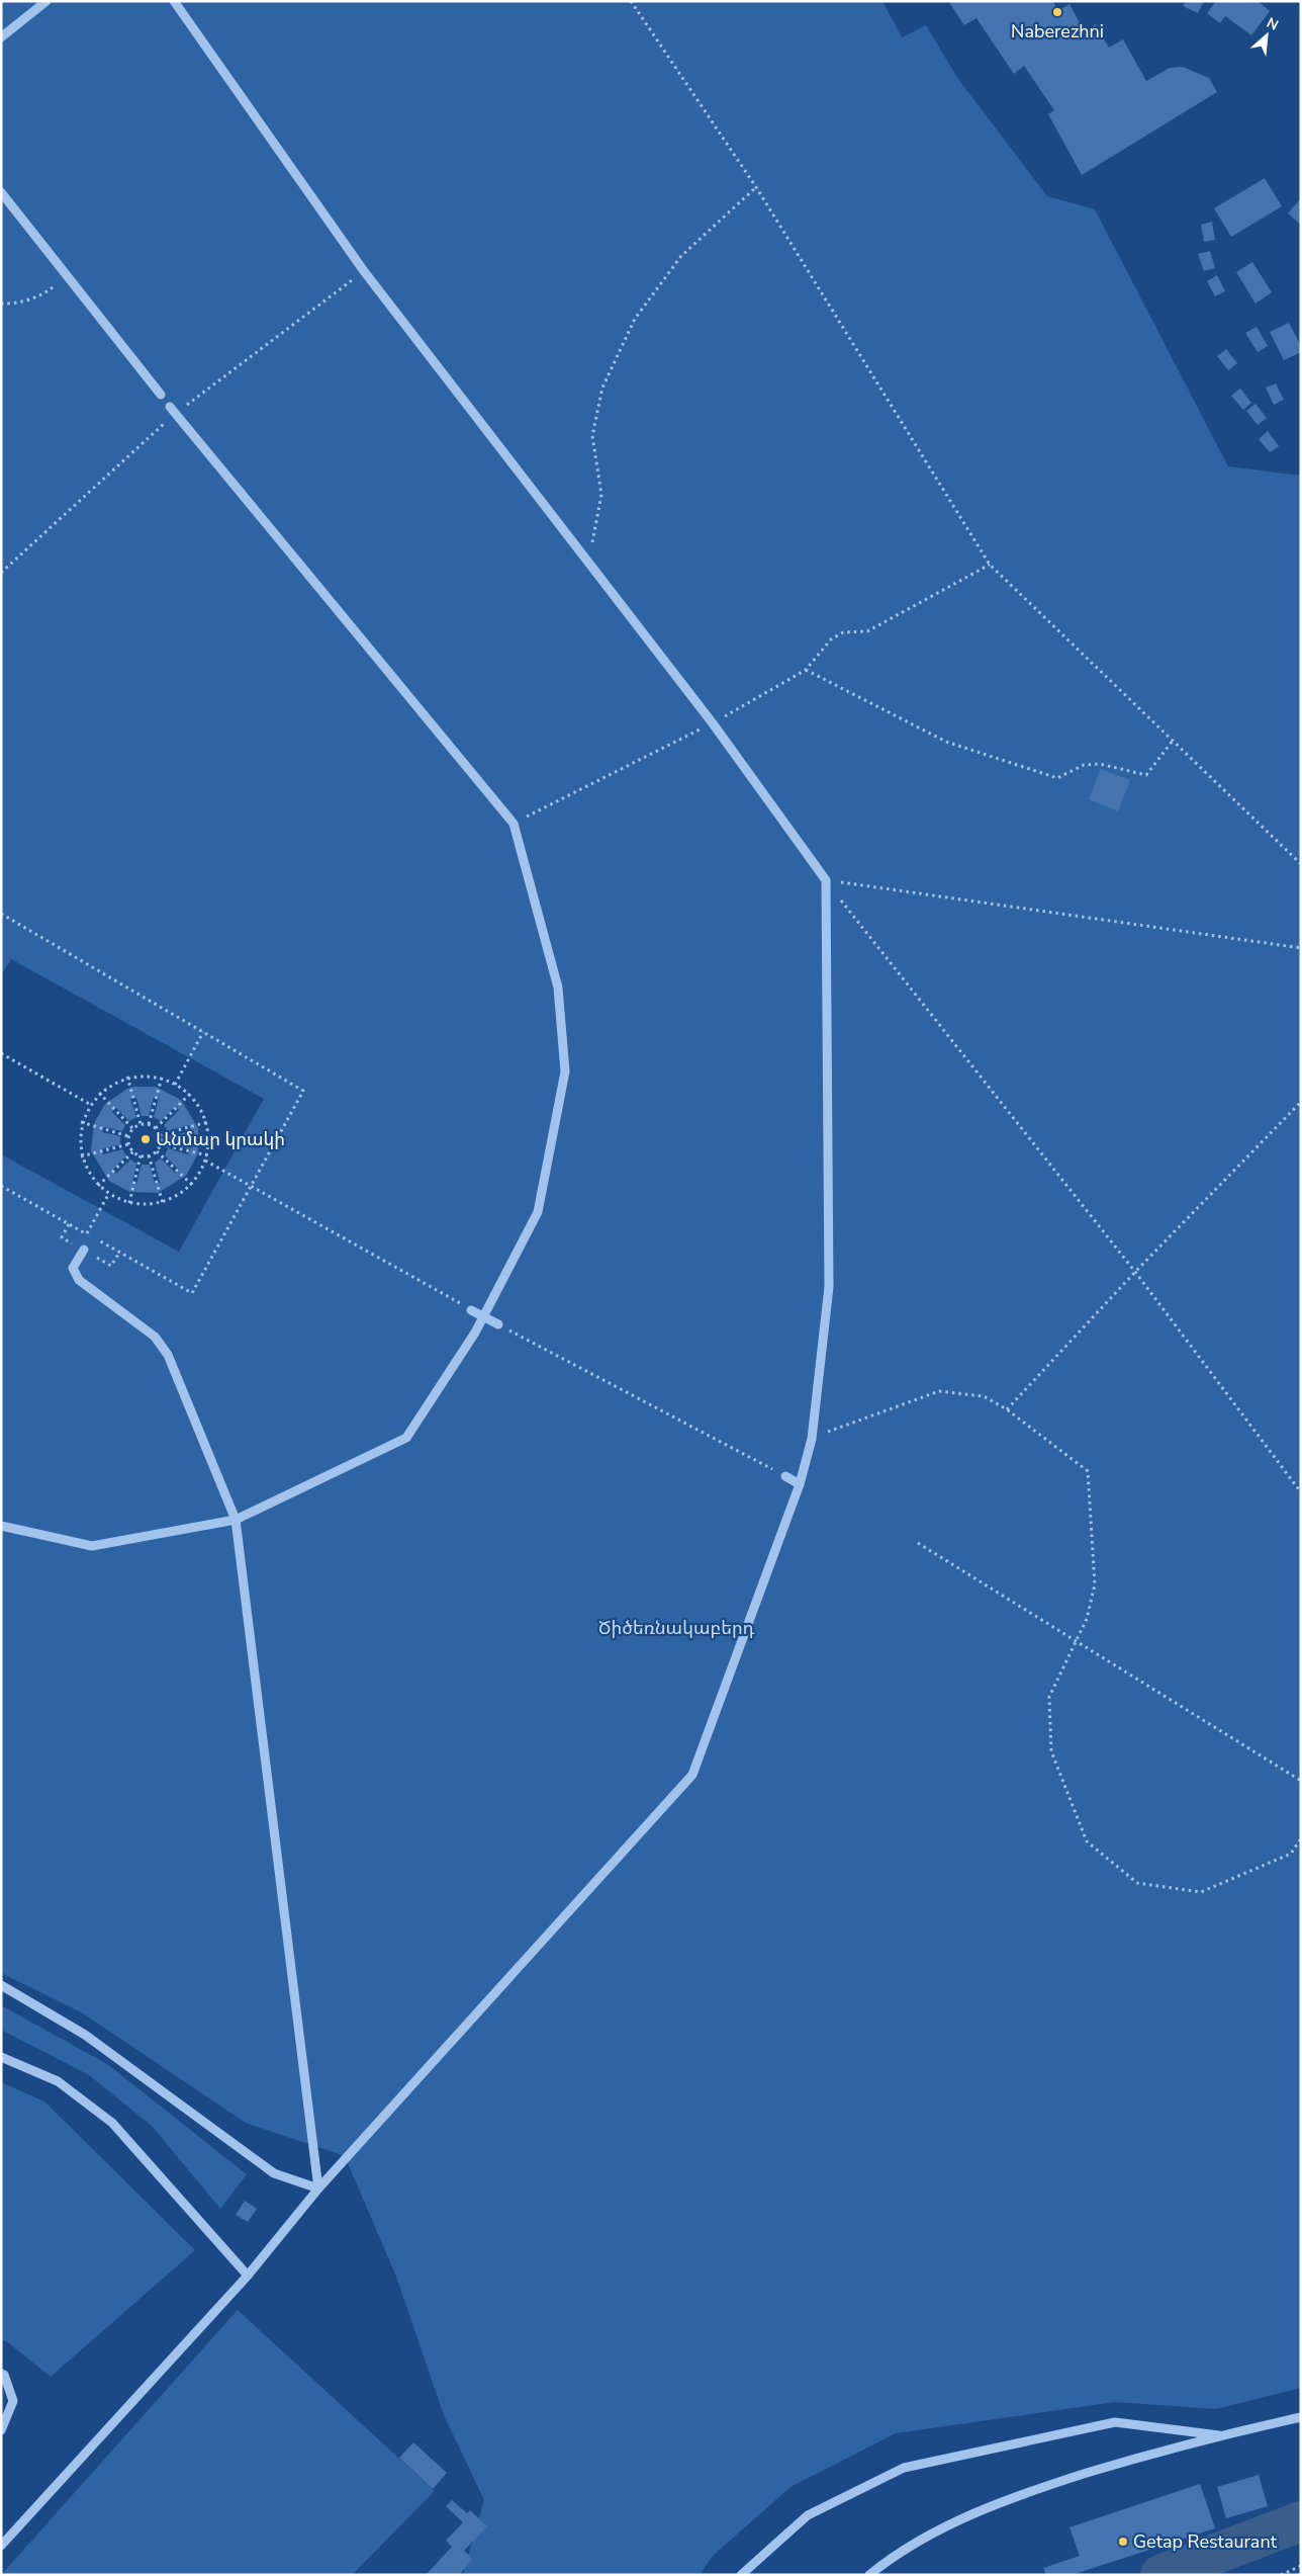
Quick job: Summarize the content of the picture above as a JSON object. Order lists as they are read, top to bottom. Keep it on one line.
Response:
{"parks":["Ծիծեռնակաբերդ"],"places":["Naberezhni","Անմար կրակի","Getap Restaurant"],"north":"top right"}
